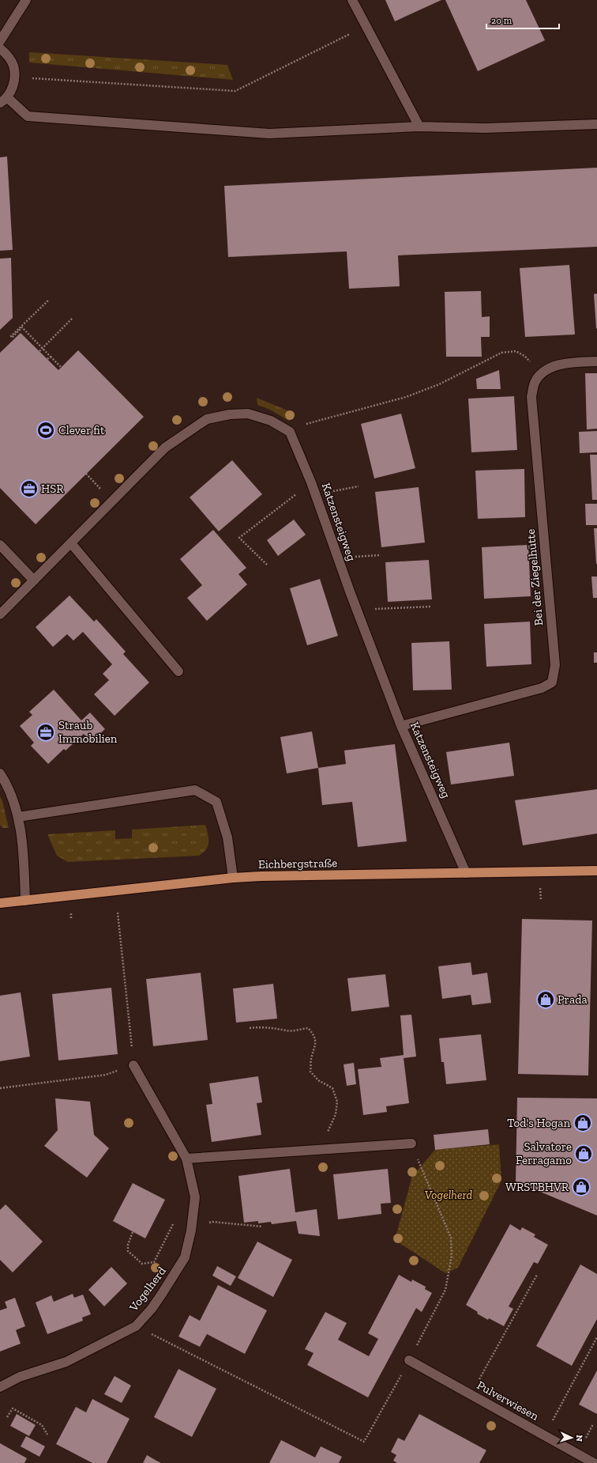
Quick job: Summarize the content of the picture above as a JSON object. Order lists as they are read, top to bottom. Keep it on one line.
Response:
{"streets":{"main road":["Eichbergstraße"],"street":["Katzensteigweg","Bei der Ziegelhütte","Vogelherd","Pulverwiesen"]},"crossings":[["Katzensteigweg","Bei der Ziegelhütte"],["Katzensteigweg","Eichbergstraße"]],"parks":["Vogelherd"],"places":{"sports":["Clever fit"],"office":["HSR","Straub Immobilien"],"shop":["Prada","Tod's Hogan","Salvatore Ferragamo","WRSTBHVR"]},"scale_bar":"20 m","north":"right"}
